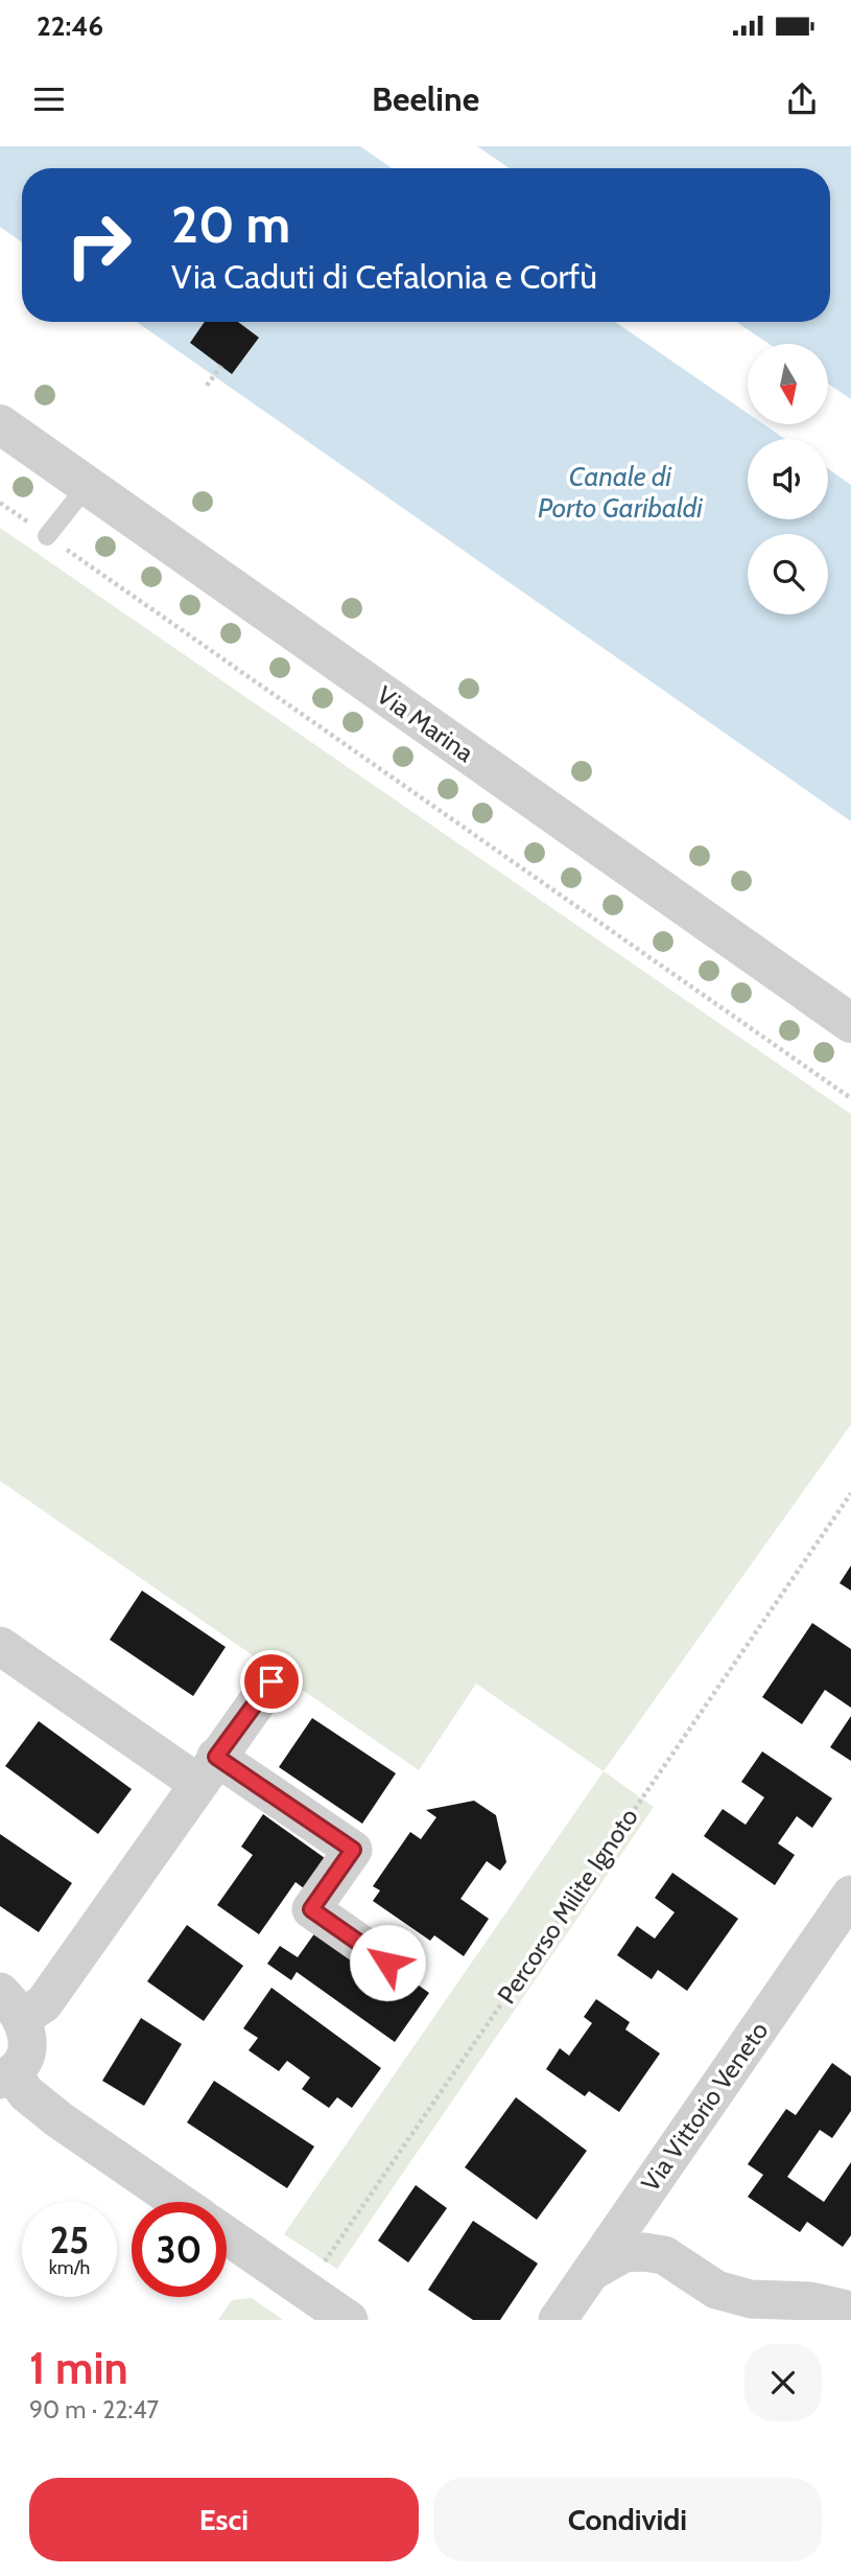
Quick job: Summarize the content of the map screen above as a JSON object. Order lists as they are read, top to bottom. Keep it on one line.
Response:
{"streets":{"street":["Via Marina","Via Vittorio Veneto"],"path":["Percorso Milite Ignoto"]},"water":["Canale di Porto Garibaldi"],"north":"bottom","page":{"status":"22:46","header":"Beeline","turn":["20 m","Via Caduti di Cefalonia e Corfù"],"speed":"25 km/h","limit":"30","heading":["1 min","90 m · 22:47"],"buttons":["Esci","Condividi"]}}
